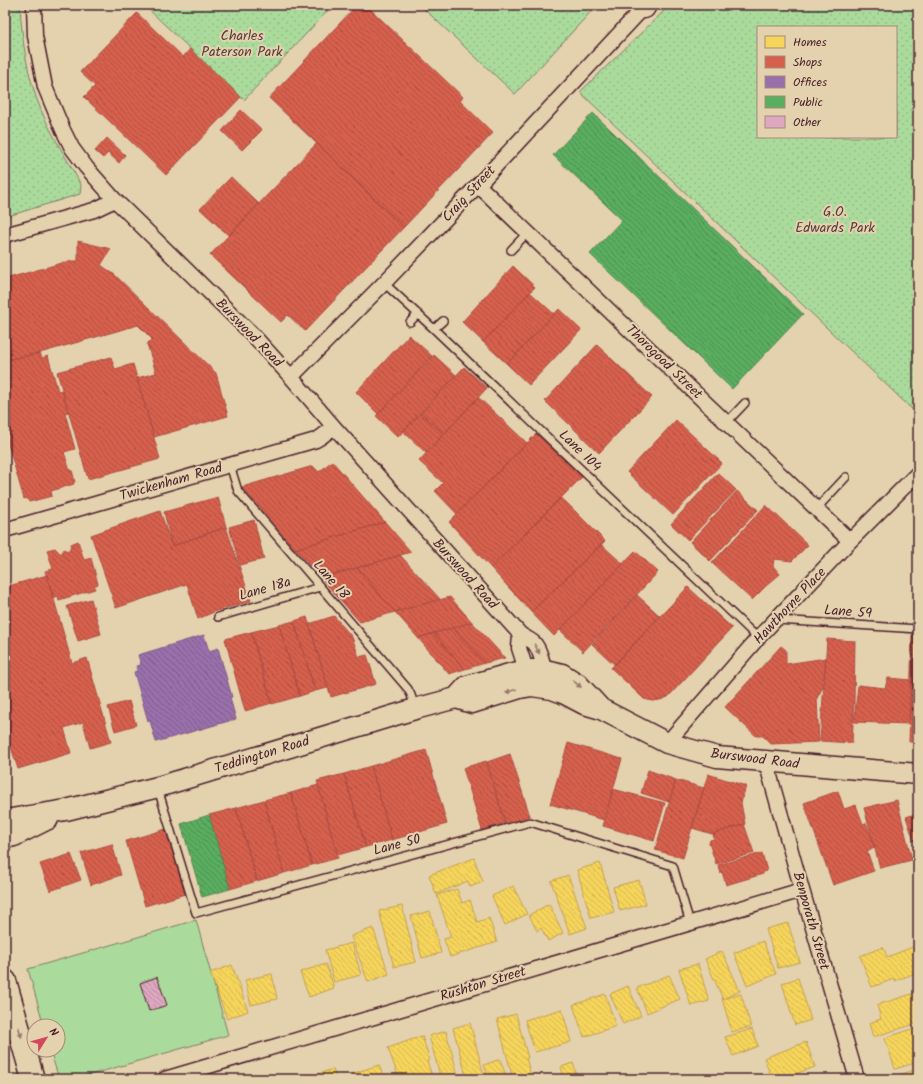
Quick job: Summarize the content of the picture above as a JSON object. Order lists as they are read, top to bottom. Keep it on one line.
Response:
{"streets":{"main road":["Burswood Road","Teddington Road"],"street":["Craig Street","Thorogood Street","Twickenham Road","Hawthorne Place","Benporath Street","Rushton Street"],"lane":["Lane 104","Lane 18","Lane 18a","Lane 59","Lane 50"]},"crossings":[["Craig Street","Burswood Road"],["Craig Street","Thorogood Street"],["Craig Street","Lane 104"],["Burswood Road","Twickenham Road"],["Burswood Road","Hawthorne Place"],["Burswood Road","Teddington Road"],["Burswood Road","Benporath Street"],["Thorogood Street","Hawthorne Place"],["Lane 104","Hawthorne Place"],["Twickenham Road","Lane 18"],["Lane 18","Lane 18a"],["Lane 18","Teddington Road"],["Hawthorne Place","Lane 59"],["Teddington Road","Lane 50"],["Lane 50","Rushton Street"],["Benporath Street","Rushton Street"]],"parks":["Charles Paterson Park","G.O. Edwards Park"],"legend":["Homes","Shops","Offices","Public","Other"],"north":"top right"}
